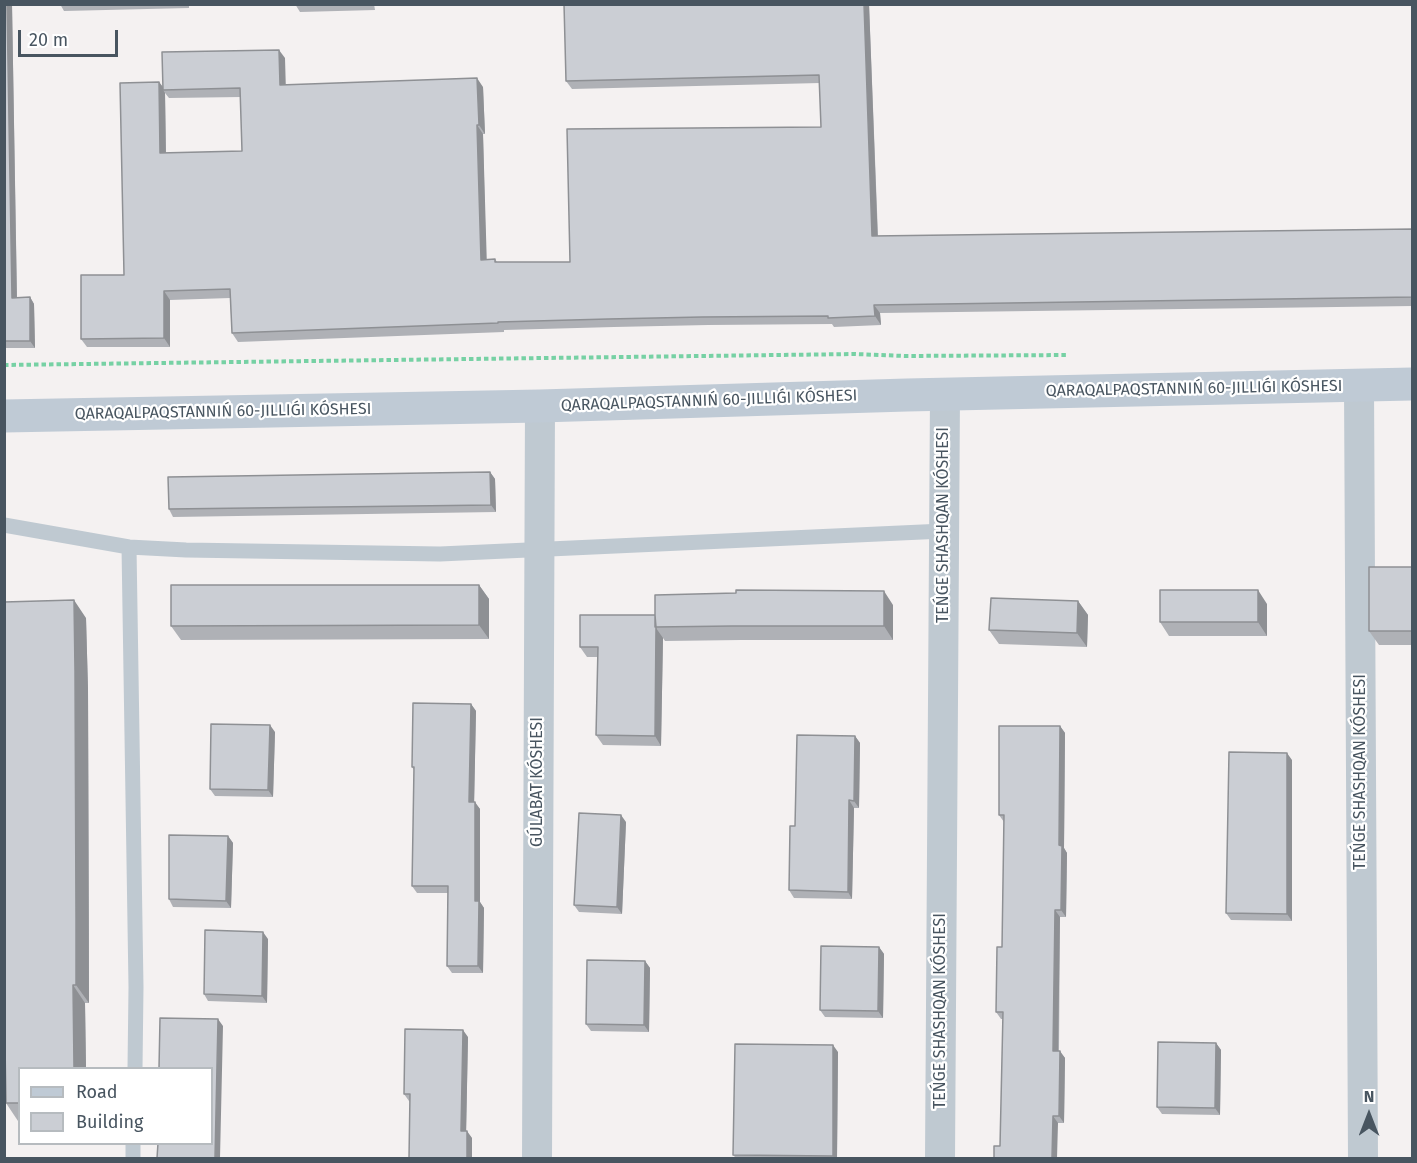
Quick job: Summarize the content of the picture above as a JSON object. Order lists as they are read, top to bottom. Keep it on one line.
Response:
{"streets":{"street":["TEŃGE SHASHQAN KÓSHESI","GÚLABAT KÓSHESI"]},"legend":["Road","Building"],"scale_bar":"20 m","north":"top"}
